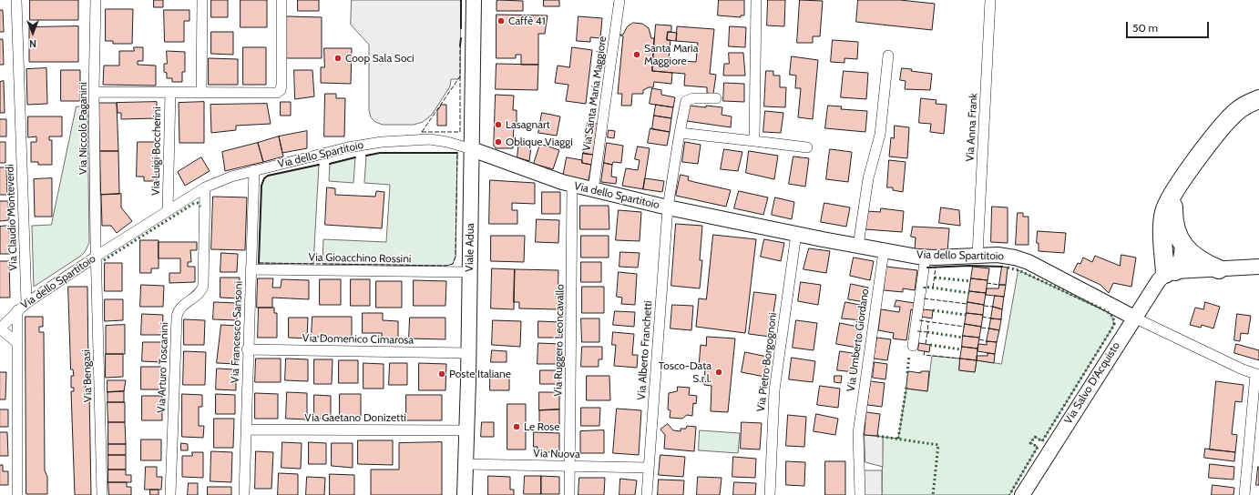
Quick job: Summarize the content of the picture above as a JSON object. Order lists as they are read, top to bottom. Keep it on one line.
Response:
{"streets":{"main road":["Via dello Spartitoio","Viale Adua","Via Salvo D'Acquisto"],"street":["Via Santa Maria Maggiore","Via Anna Frank","Via Niccolò Paganini","Via Luigi Boccherini","Via Claudio Monteverdi","Via Gioacchino Rossini","Via Francesco Sansoni","Via Domenico Cimarosa","Via Ruggero Leoncavallo","Via Umberto Giordano","Via Alberto Franchetti","Via Pietro Borgognoni","Via Arturo Toscanini","Via Bengasi","Via Gaetano Donizetti","Via Nuova"]},"crossings":[["Via Santa Maria Maggiore","Via dello Spartitoio"],["Via Anna Frank","Via dello Spartitoio"],["Via Niccolò Paganini","Via dello Spartitoio"],["Via Niccolò Paganini","Via Bengasi"],["Via Luigi Boccherini","Via dello Spartitoio"],["Via dello Spartitoio","Via Claudio Monteverdi"],["Via dello Spartitoio","Viale Adua"],["Via dello Spartitoio","Via Francesco Sansoni"],["Via dello Spartitoio","Via Ruggero Leoncavallo"],["Via dello Spartitoio","Via Umberto Giordano"],["Via dello Spartitoio","Via Alberto Franchetti"],["Via dello Spartitoio","Via Pietro Borgognoni"],["Via dello Spartitoio","Via Arturo Toscanini"],["Via dello Spartitoio","Via Bengasi"],["Via dello Spartitoio","Via Salvo D'Acquisto"],["Viale Adua","Via Gioacchino Rossini"],["Viale Adua","Via Domenico Cimarosa"],["Viale Adua","Via Gaetano Donizetti"],["Viale Adua","Via Nuova"],["Via Gioacchino Rossini","Via Francesco Sansoni"],["Via Francesco Sansoni","Via Domenico Cimarosa"],["Via Francesco Sansoni","Via Gaetano Donizetti"],["Via Ruggero Leoncavallo","Via Nuova"],["Via Alberto Franchetti","Via Nuova"]],"places":["Caffè 41","Santa Maria Maggiore","Coop Sala Soci","Lasagnart","Oblique Viaggi","Tosco-Data S.r.l.","Poste Italiane","Le Rose"],"scale_bar":"50 m","north":"bottom"}
